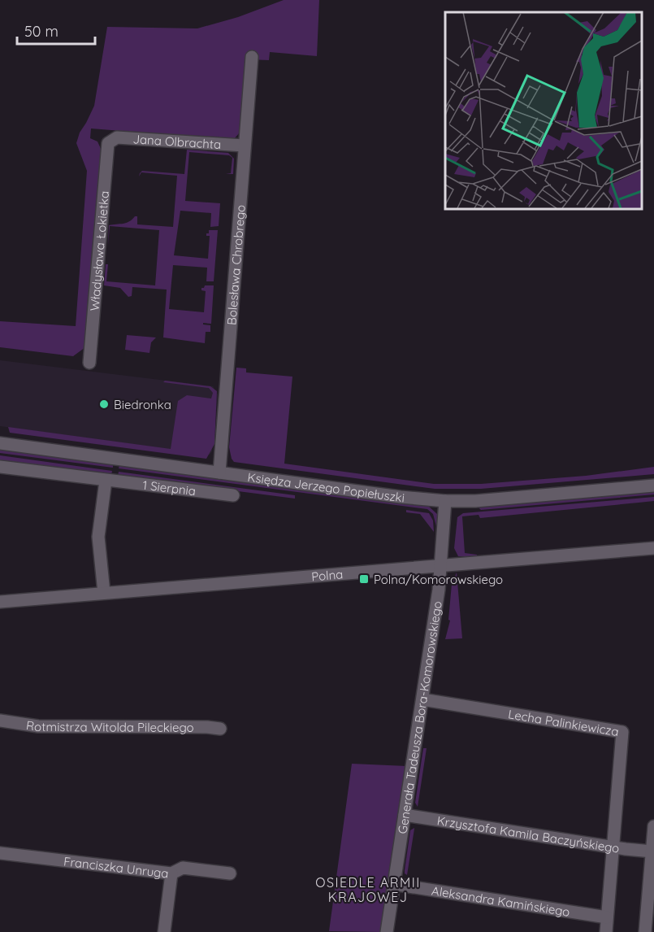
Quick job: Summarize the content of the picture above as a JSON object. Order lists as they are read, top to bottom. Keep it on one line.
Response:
{"streets":{"street":["Jana Olbrachta","Władysława Łokietka","Bolesława Chrobrego","Księdza Jerzego Popiełuszki","1 Sierpnia","Polna","Generała Tadeusza Bora-Komorowskiego","Lecha Palinkiewicza","Rotmistrza Witolda Pileckiego","Krzysztofa Kamila Baczyńskiego","Franciszka Unruga","Aleksandra Kamińskiego"]},"crossings":[["Jana Olbrachta","Władysława Łokietka"],["Jana Olbrachta","Bolesława Chrobrego"],["Bolesława Chrobrego","Księdza Jerzego Popiełuszki"],["Księdza Jerzego Popiełuszki","Generała Tadeusza Bora-Komorowskiego"],["Polna","Generała Tadeusza Bora-Komorowskiego"],["Generała Tadeusza Bora-Komorowskiego","Lecha Palinkiewicza"],["Generała Tadeusza Bora-Komorowskiego","Krzysztofa Kamila Baczyńskiego"],["Generała Tadeusza Bora-Komorowskiego","Aleksandra Kamińskiego"],["Lecha Palinkiewicza","Krzysztofa Kamila Baczyńskiego"],["Lecha Palinkiewicza","Aleksandra Kamińskiego"]],"districts":["OSIEDLE ARMII KRAJOWEJ"],"places":{"other":["Biedronka"],"transit":["Polna/Komorowskiego"]},"scale_bar":"50 m"}
